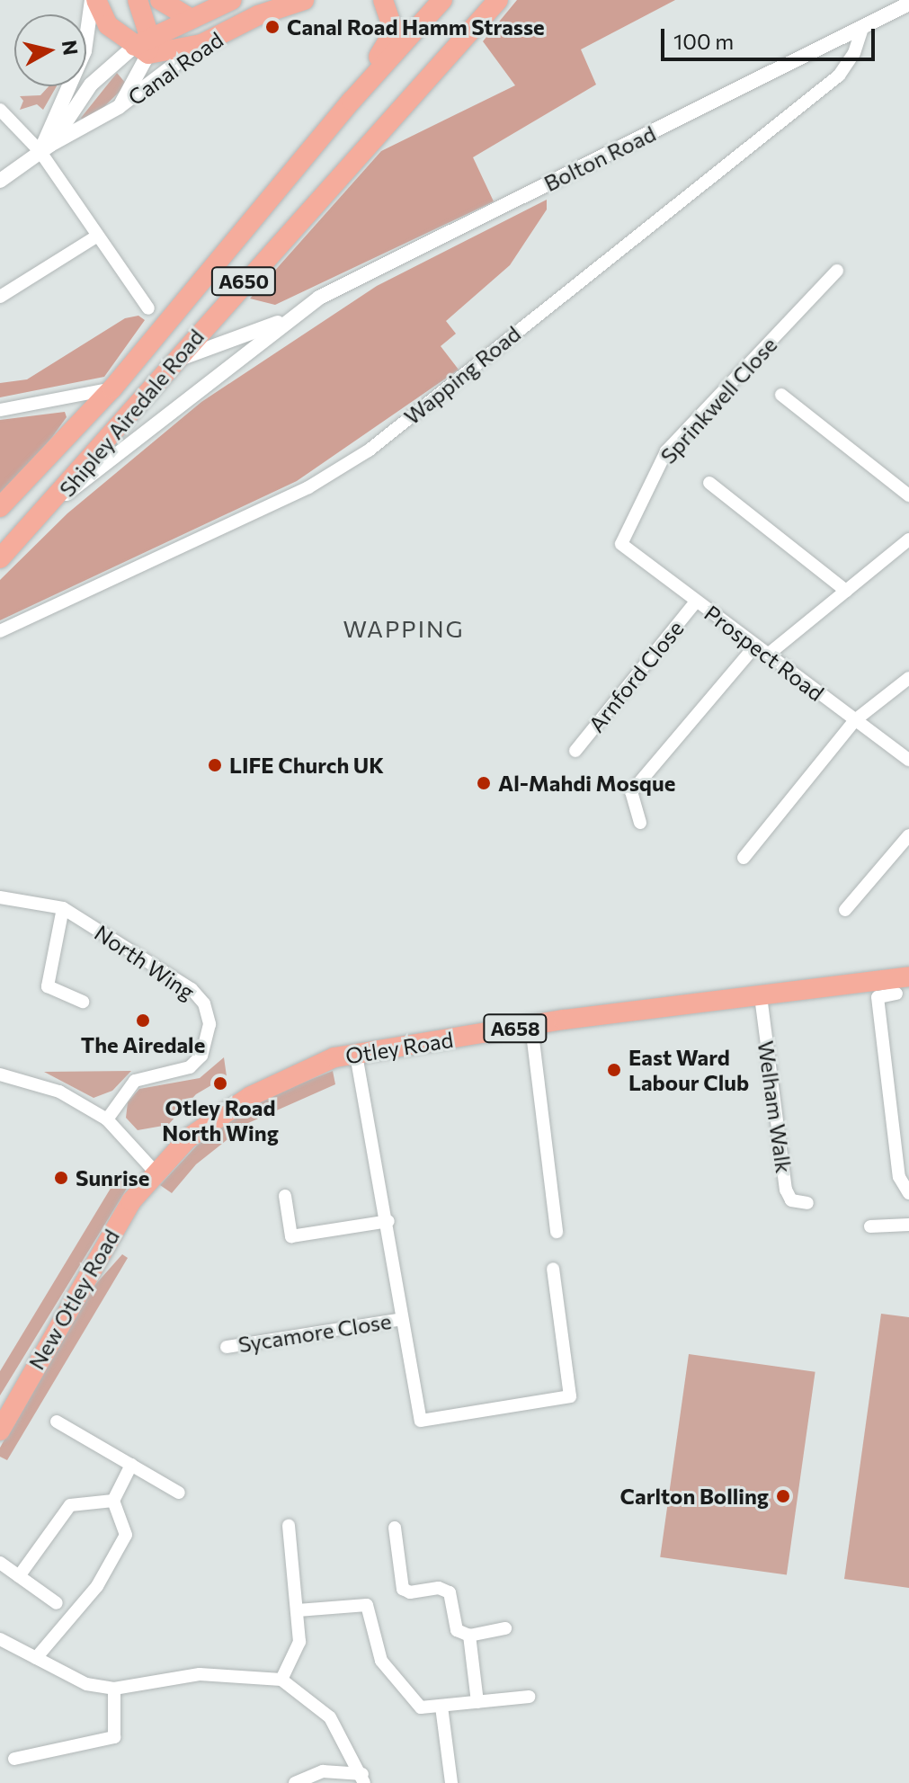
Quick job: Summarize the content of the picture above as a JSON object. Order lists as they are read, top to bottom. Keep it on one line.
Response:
{"streets":{"main road":["Canal Road","A650","Shipley Airedale Road","A658","Otley Road","New Otley Road"],"street":["Bolton Road","Wapping Road","Sprinkwell Close","Prospect Road","Arnford Close","North Wing","Welham Walk","Sycamore Close"]},"crossings":[["Bolton Road","Wapping Road"],["Bolton Road","Shipley Airedale Road"],["Sprinkwell Close","Prospect Road"],["Prospect Road","Arnford Close"],["Otley Road","Welham Walk"],["Otley Road","New Otley Road"],["Otley Road","Sycamore Close"]],"districts":["WAPPING"],"places":["Canal Road Hamm Strasse","LIFE Church UK","Al‐Mahdi Mosque","The Airedale","East Ward Labour Club","Otley Road North Wing","Sunrise","Carlton Bolling"],"scale_bar":"100 m","north":"right"}
